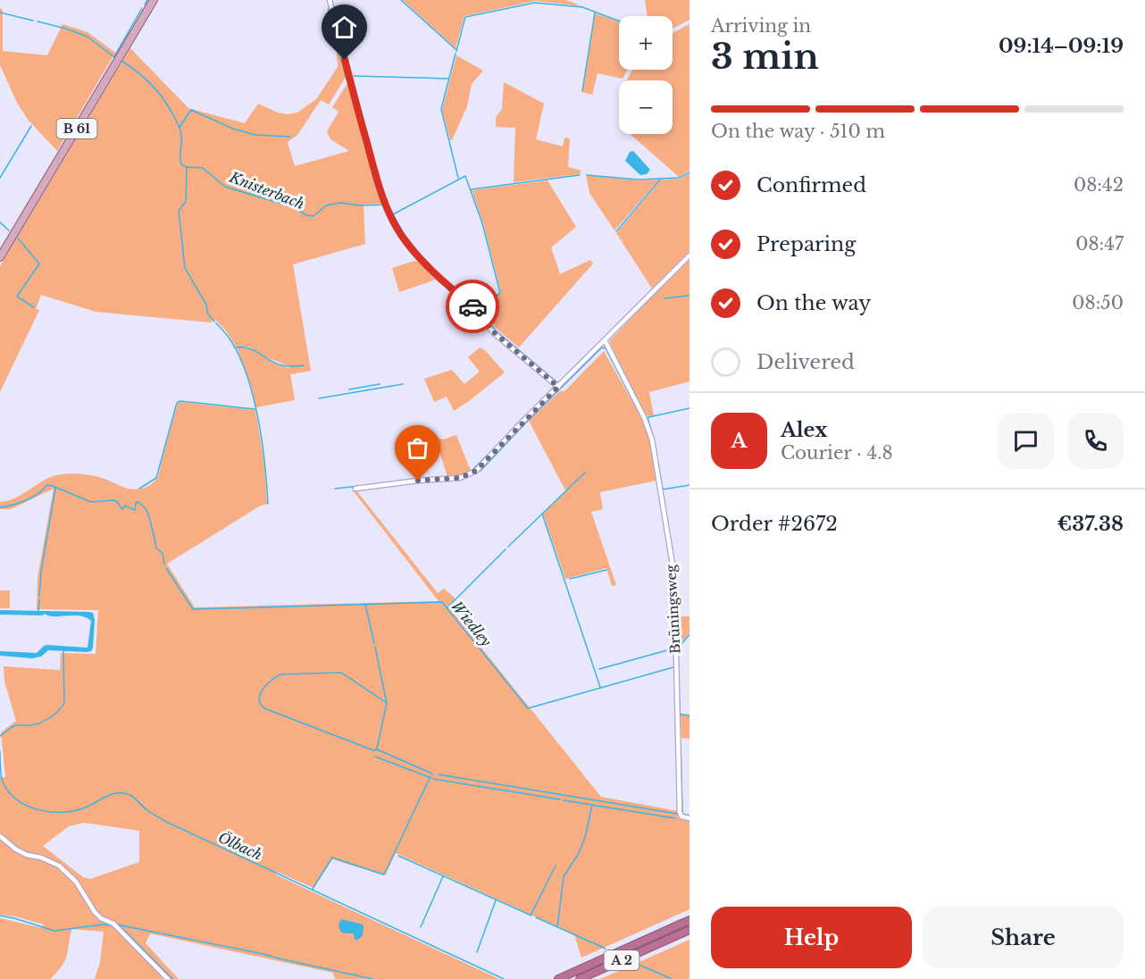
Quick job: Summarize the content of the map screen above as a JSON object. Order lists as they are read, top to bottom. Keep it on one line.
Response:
{"streets":{"highway":["A 2"],"main road":["B 61"],"street":["Brüningsweg"]},"water":["Knisterbach","Wiedley","Ölbach"],"page":{"heading":["3 min","Arriving in","09:14–09:19"],"panel":["Alex","Courier · 4.8","Order #2672","€37.38"],"map_buttons":["+","−"],"bar":"On the way · 510 m","list":[["Confirmed","08:42"],["Preparing","08:47"],["On the way","08:50"],"Delivered"],"round":"A","buttons":["Help","Share"]}}
